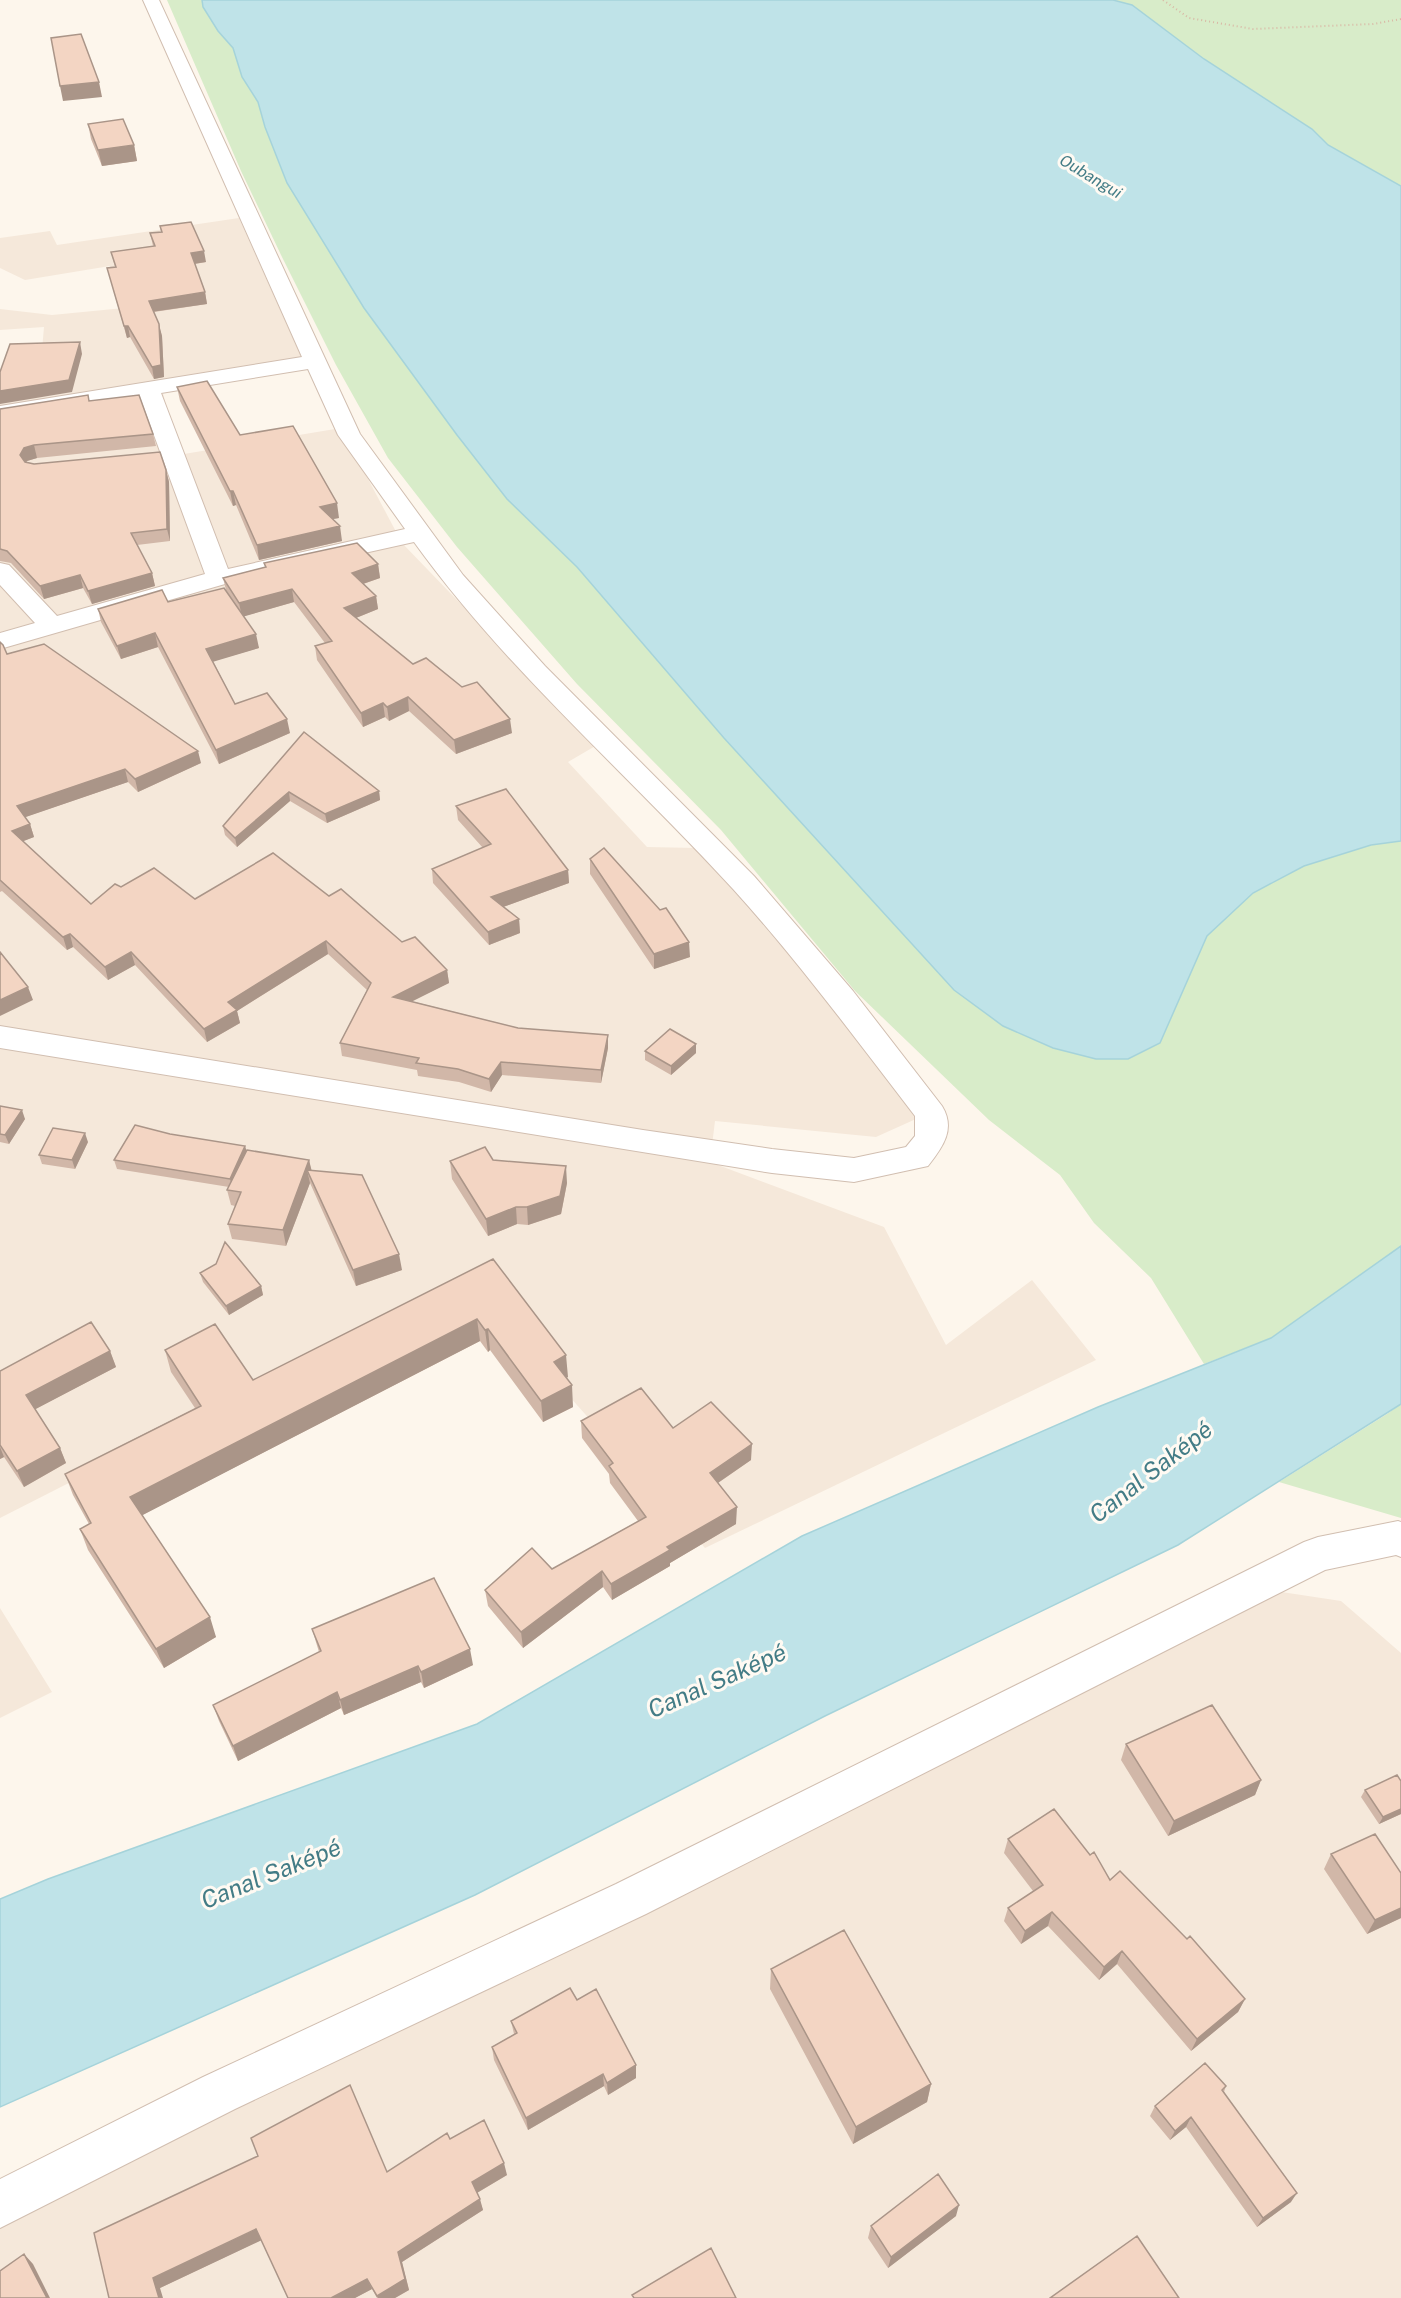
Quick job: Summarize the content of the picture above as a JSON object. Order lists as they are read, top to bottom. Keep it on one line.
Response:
{"water":["Oubangui","Canal Saképé"]}
